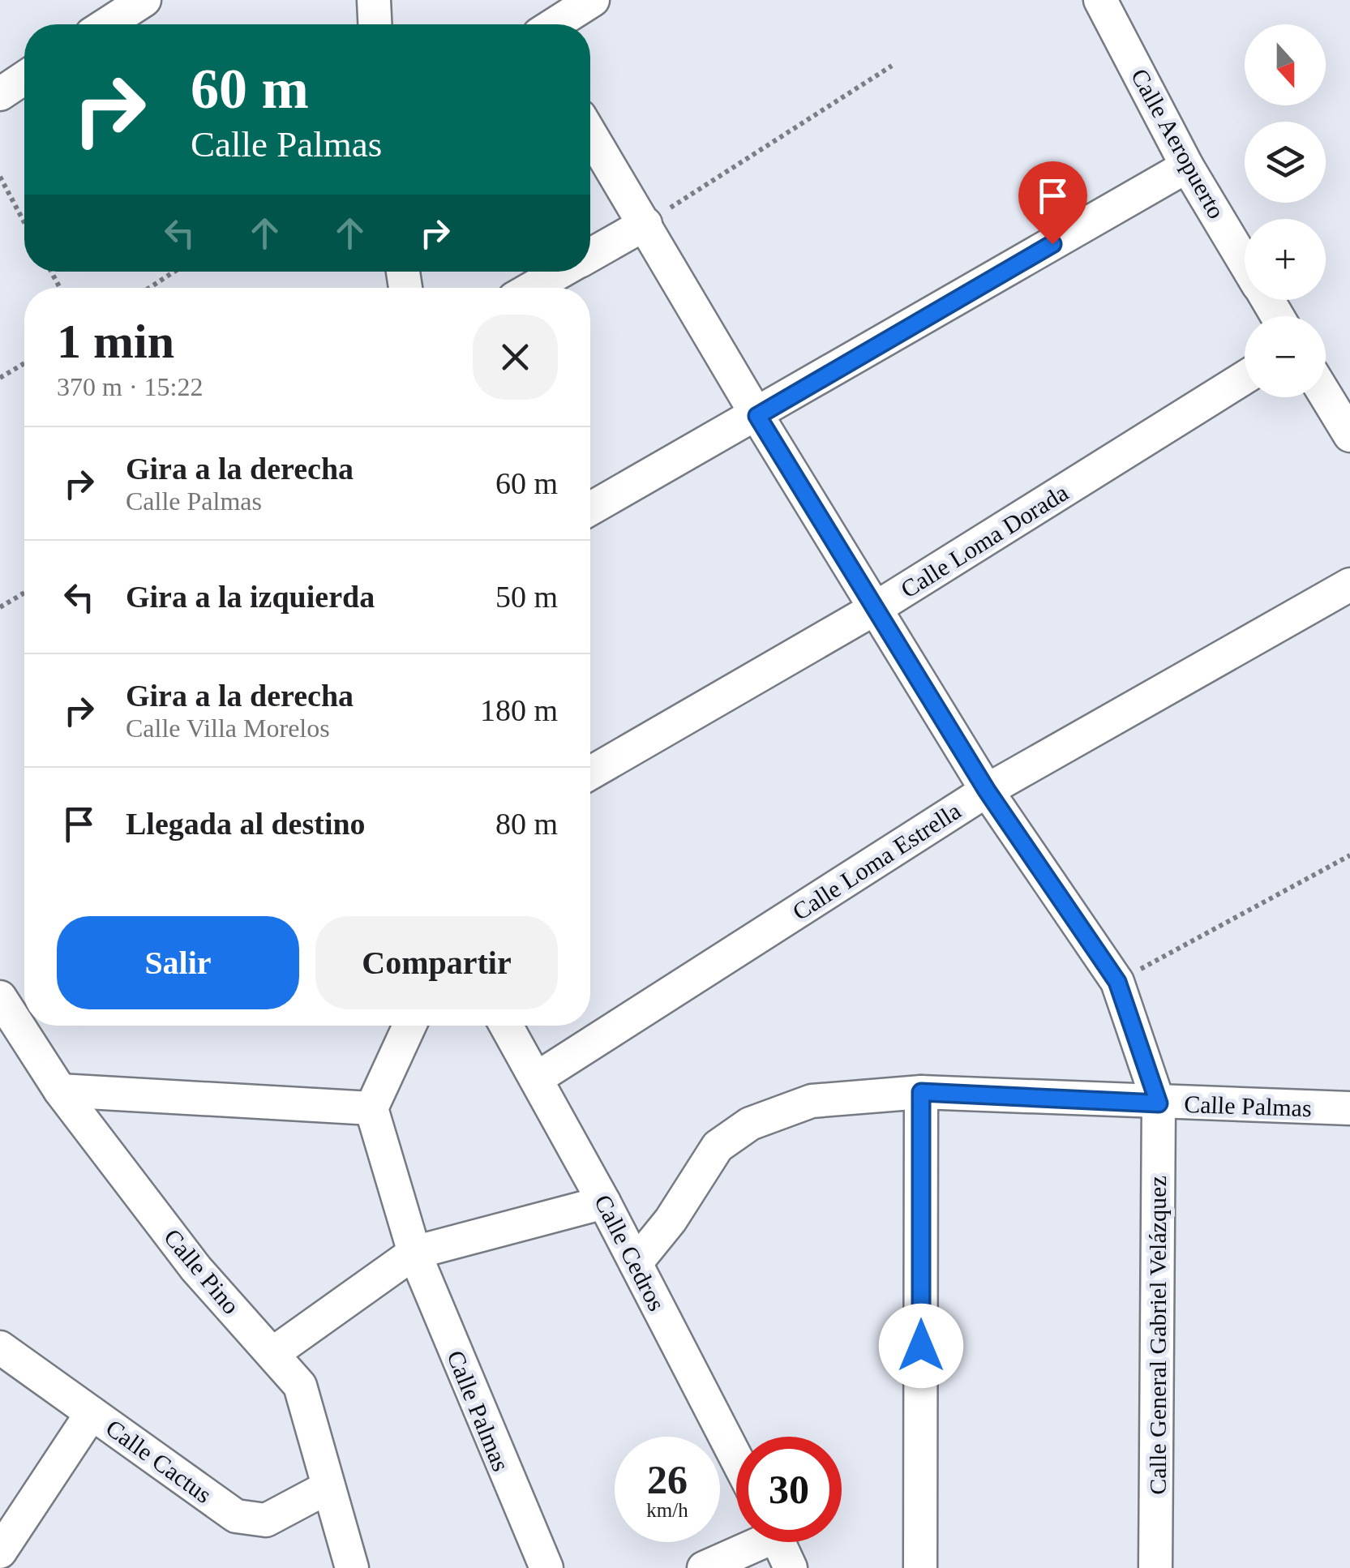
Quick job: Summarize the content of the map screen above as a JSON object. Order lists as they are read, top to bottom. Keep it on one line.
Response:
{"streets":{"street":["Calle Aeropuerto","Calle Loma Dorada","Calle Loma Estrella","Calle Palmas","Calle Cedros","Calle Pino","Calle General Gabriel Velázquez","Calle Cactus"]},"crossings":[["Calle Loma Dorada","Calle General Gabriel Velázquez"],["Calle Loma Estrella","Calle Cedros"],["Calle Loma Estrella","Calle General Gabriel Velázquez"],["Calle Palmas","Calle Cedros"],["Calle Palmas","Calle General Gabriel Velázquez"],["Calle Pino","Calle Cactus"]],"north":"bottom","page":{"map_buttons":["+","−"],"turn":["60 m","Calle Palmas"],"heading":["1 min","370 m · 15:22"],"list":[{"name":"Gira a la derecha","note":"Calle Palmas","value":"60 m"},{"name":"Gira a la izquierda","value":"50 m"},{"name":"Gira a la derecha","note":"Calle Villa Morelos","value":"180 m"},{"name":"Llegada al destino","value":"80 m"}],"buttons":["Salir","Compartir"],"speed":"26 km/h","limit":"30"}}
